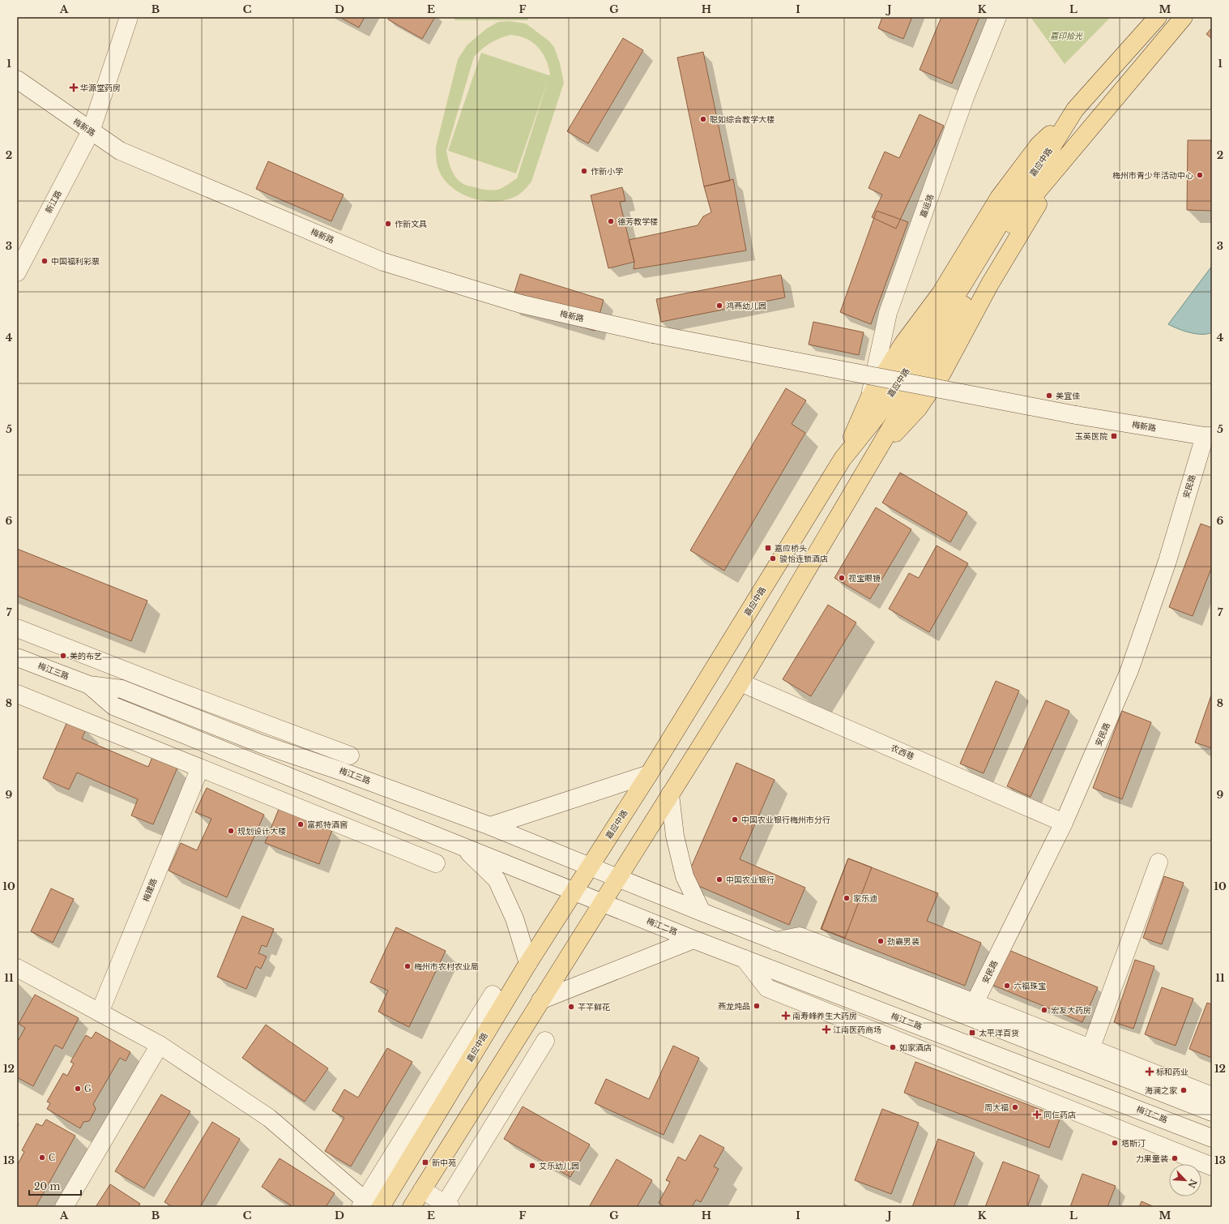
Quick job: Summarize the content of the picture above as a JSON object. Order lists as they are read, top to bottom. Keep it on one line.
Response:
{"streets":{"main road":["嘉应中路"],"street":["梅新路","新江路","嘉运路","安民路","梅江三路","农西巷","梅建路","梅江二路"]},"crossings":[["梅新路","新江路"],["梅新路","安民路"],["嘉应中路","梅江三路"],["安民路","农西巷"],["梅江三路","梅江二路"]],"parks":["嘉印拾光"],"places":{"health":["华源堂药房","南寿峰养生大药房","江南医药商场","标和药业","同仁药店"],"other":["聪如综合教学大楼","作新小学","梅州市青少年活动中心","德芳教学楼","作新文具","中国福利彩票","鸿燕幼儿园","美宜佳","骏怡连锁酒店","视宝眼镜","美的布艺","中国农业银行梅州市分行","富邦特酒窖","规划设计大楼","中国农业银行","家乐迪","劲霸男装","梅州市农村农业局","六福珠宝","燕龙炖品","芊芊鲜花","宏友大药房","如家酒店","G","海澜之家","周大福","塔斯汀","C","力果童装","艾乐幼儿园"],"transit":["玉英医院","嘉应桥头","太平洋百货","新中苑"]},"scale_bar":"20 m","north":"bottom right","grid":{"columns":["A","B","C","D","E","F","G","H","I","J","K","L","M"],"rows":["1","2","3","4","5","6","7","8","9","10","11","12","13"]}}
